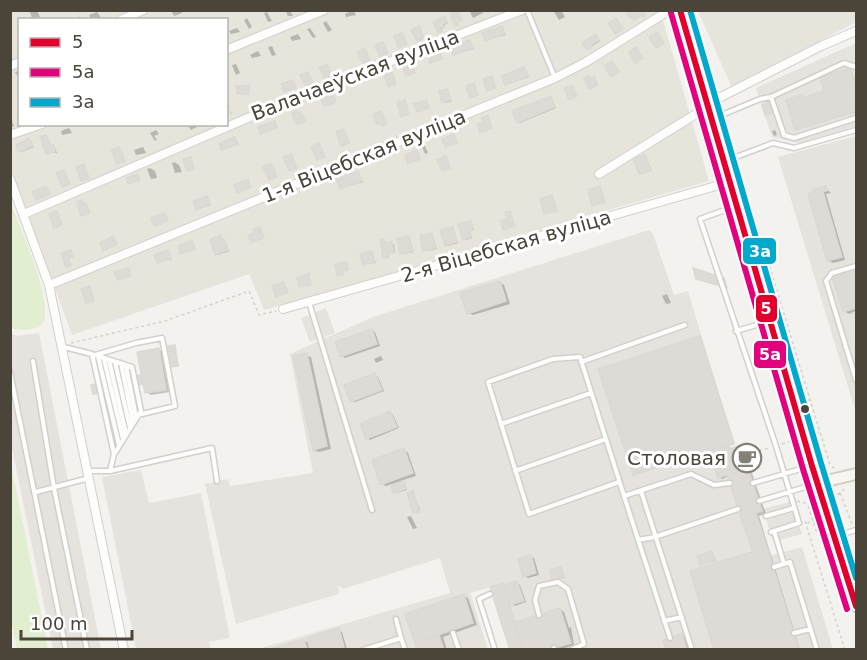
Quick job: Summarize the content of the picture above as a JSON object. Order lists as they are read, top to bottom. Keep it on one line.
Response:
{"streets":{"street":["Валачаеўская вуліца","1-я Віцебская вуліца","2-я Віцебская вуліца"]},"places":{"cafe":["Столовая"]},"lines":["transit line 5","transit line 3а","transit line 5а"],"legend":["5","5а","3а"],"scale_bar":"100 m"}
